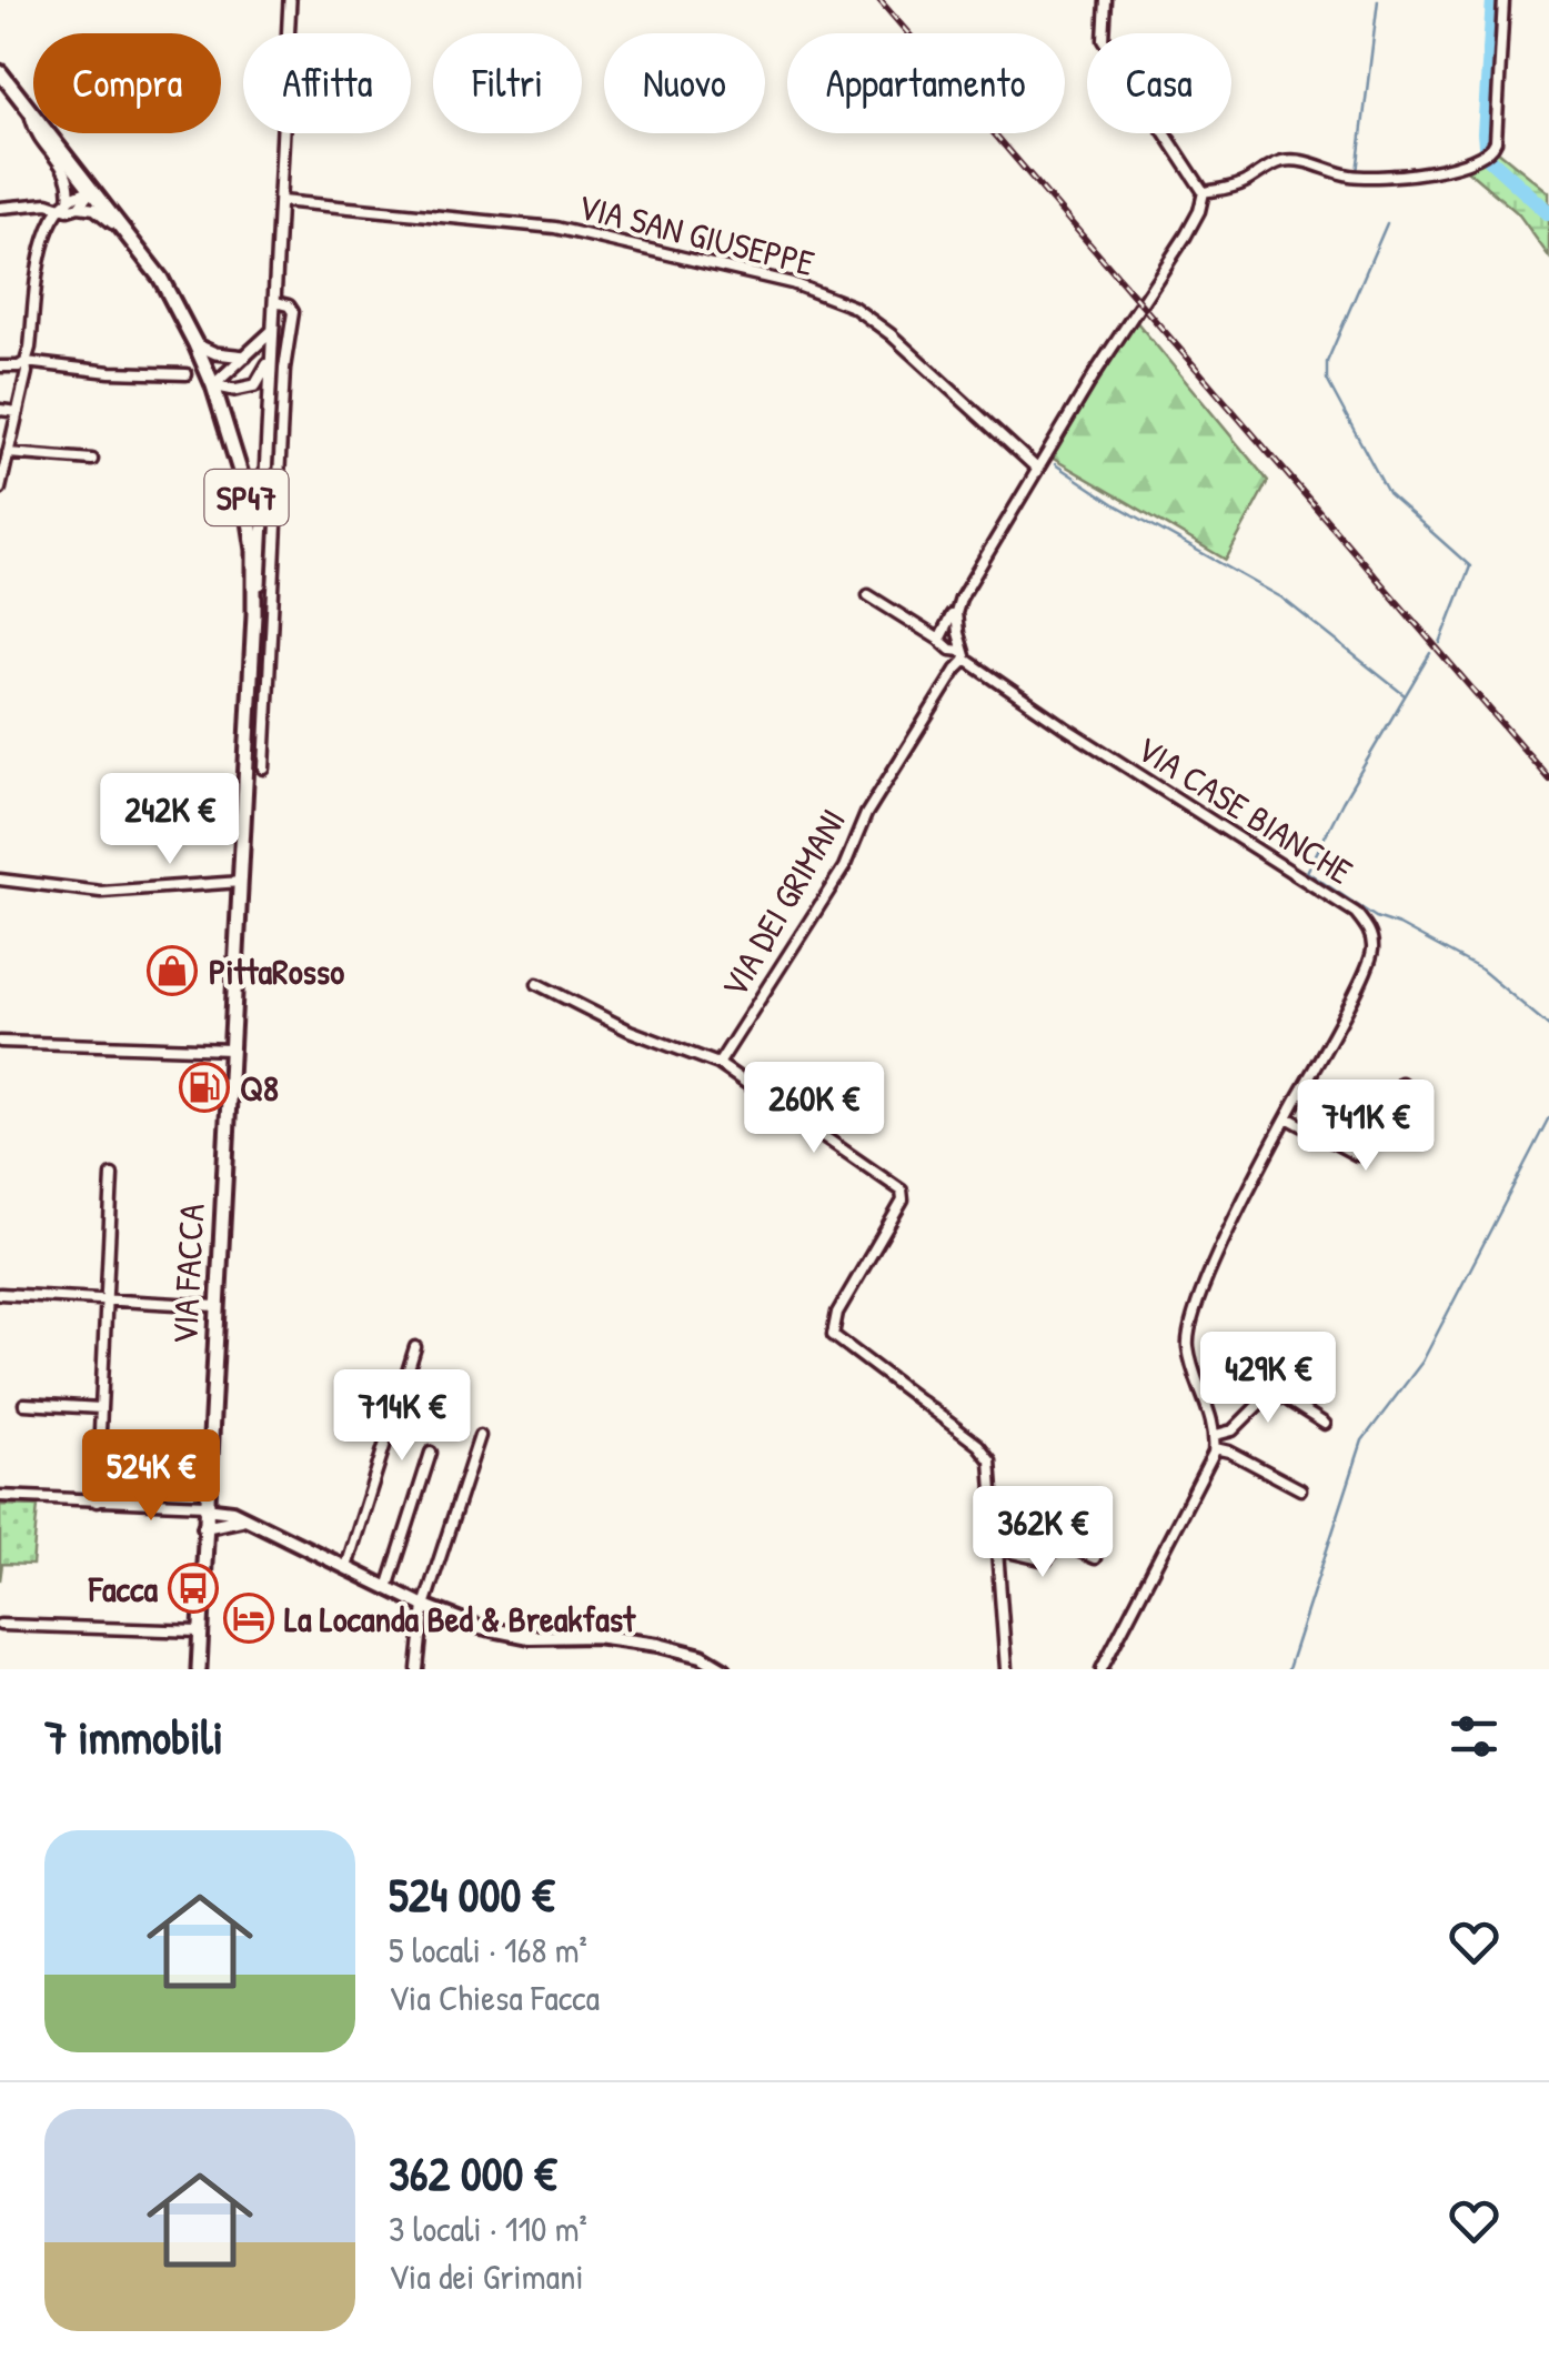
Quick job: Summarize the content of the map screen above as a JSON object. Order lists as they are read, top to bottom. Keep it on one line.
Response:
{"streets":{"main road":["SP47","VIA FACCA"],"street":["VIA SAN GIUSEPPE","VIA CASE BIANCHE","VIA DEI GRIMANI"]},"crossings":[["SP47","VIA FACCA"],["VIA CASE BIANCHE","VIA DEI GRIMANI"]],"places":{"shop":["PittaRosso"],"fuel station":["Q8"],"bus stop":["Facca"],"hotel":["La Locanda Bed & Breakfast"]},"page":{"chip":["Compra","Affitta","Filtri","Nuovo","Appartamento","Casa"],"price":["242K €","260K €","741K €","429K €","714K €","524K €","362K €"],"heading":"7 immobili","list":[{"name":"524 000 €","note":"5 locali · 168 m² · Via Chiesa Facca"},{"name":"362 000 €","note":"3 locali · 110 m² · Via dei Grimani"}]}}
